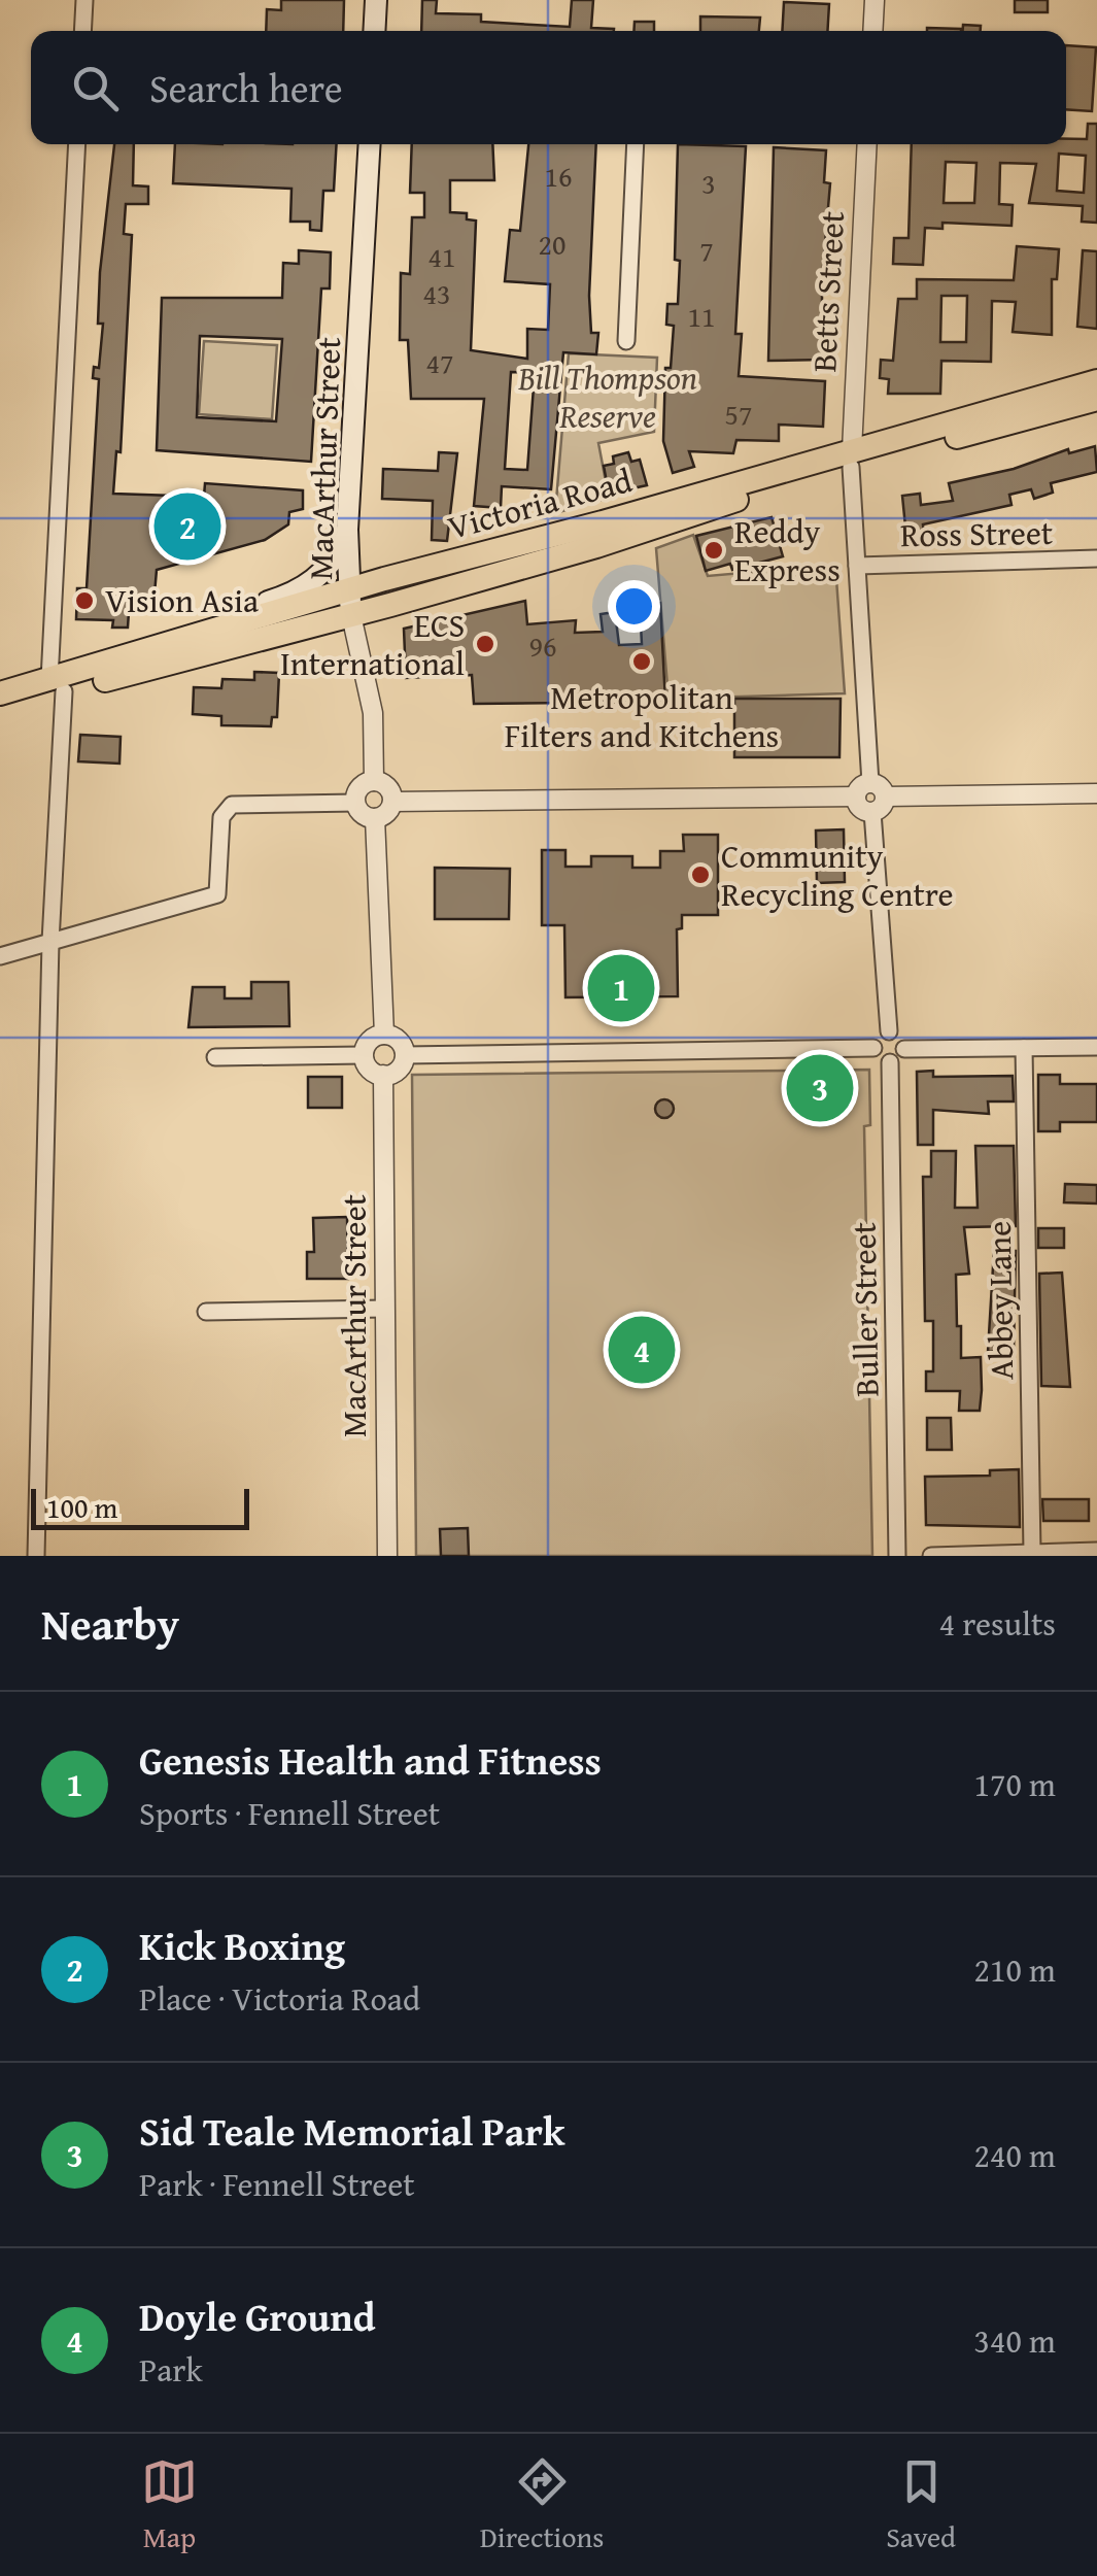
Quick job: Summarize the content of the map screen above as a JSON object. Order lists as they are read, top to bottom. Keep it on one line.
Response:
{"streets":{"main road":["MacArthur Street","Victoria Road"],"street":["Betts Street","Ross Street","Abbey Lane","Buller Street"]},"crossings":[["Betts Street","Victoria Road"],["MacArthur Street","Victoria Road"]],"parks":["Bill Thompson Reserve"],"places":["Reddy Express","Vision Asia","ECS International","Metropolitan Filters and Kitchens","Community Recycling Centre"],"house_numbers":["16","3","20","7","41","43","11","47","57","96"],"scale_bar":"100 m","page":{"search":"Search here","pins":["2","1","3","4"],"scale":"100 m","heading":["Nearby","4 results"],"list":[{"mark":"1","name":"Genesis Health and Fitness","note":"Sports · Fennell Street","value":"170 m"},{"mark":"2","name":"Kick Boxing","note":"Place · Victoria Road","value":"210 m"},{"mark":"3","name":"Sid Teale Memorial Park","note":"Park · Fennell Street","value":"240 m"},{"mark":"4","name":"Doyle Ground","note":"Park","value":"340 m"}],"nav":["Map","Directions","Saved"]}}
